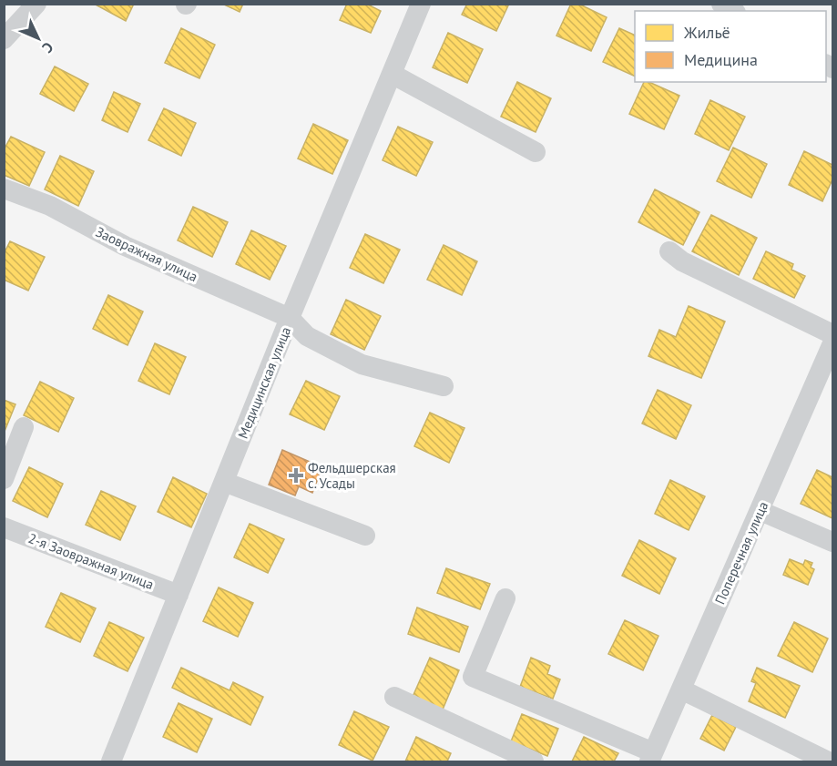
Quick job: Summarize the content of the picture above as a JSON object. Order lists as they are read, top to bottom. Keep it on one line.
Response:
{"streets":{"street":["Заовражная улица","Медицинская улица","Поперечная улица","2-я Заовражная улица"]},"crossings":[["Заовражная улица","Медицинская улица"],["Медицинская улица","2-я Заовражная улица"]],"places":{"health":["Фельдшерская с. Усады"]},"legend":["Жильё","Медицина"],"north":"bottom right"}
